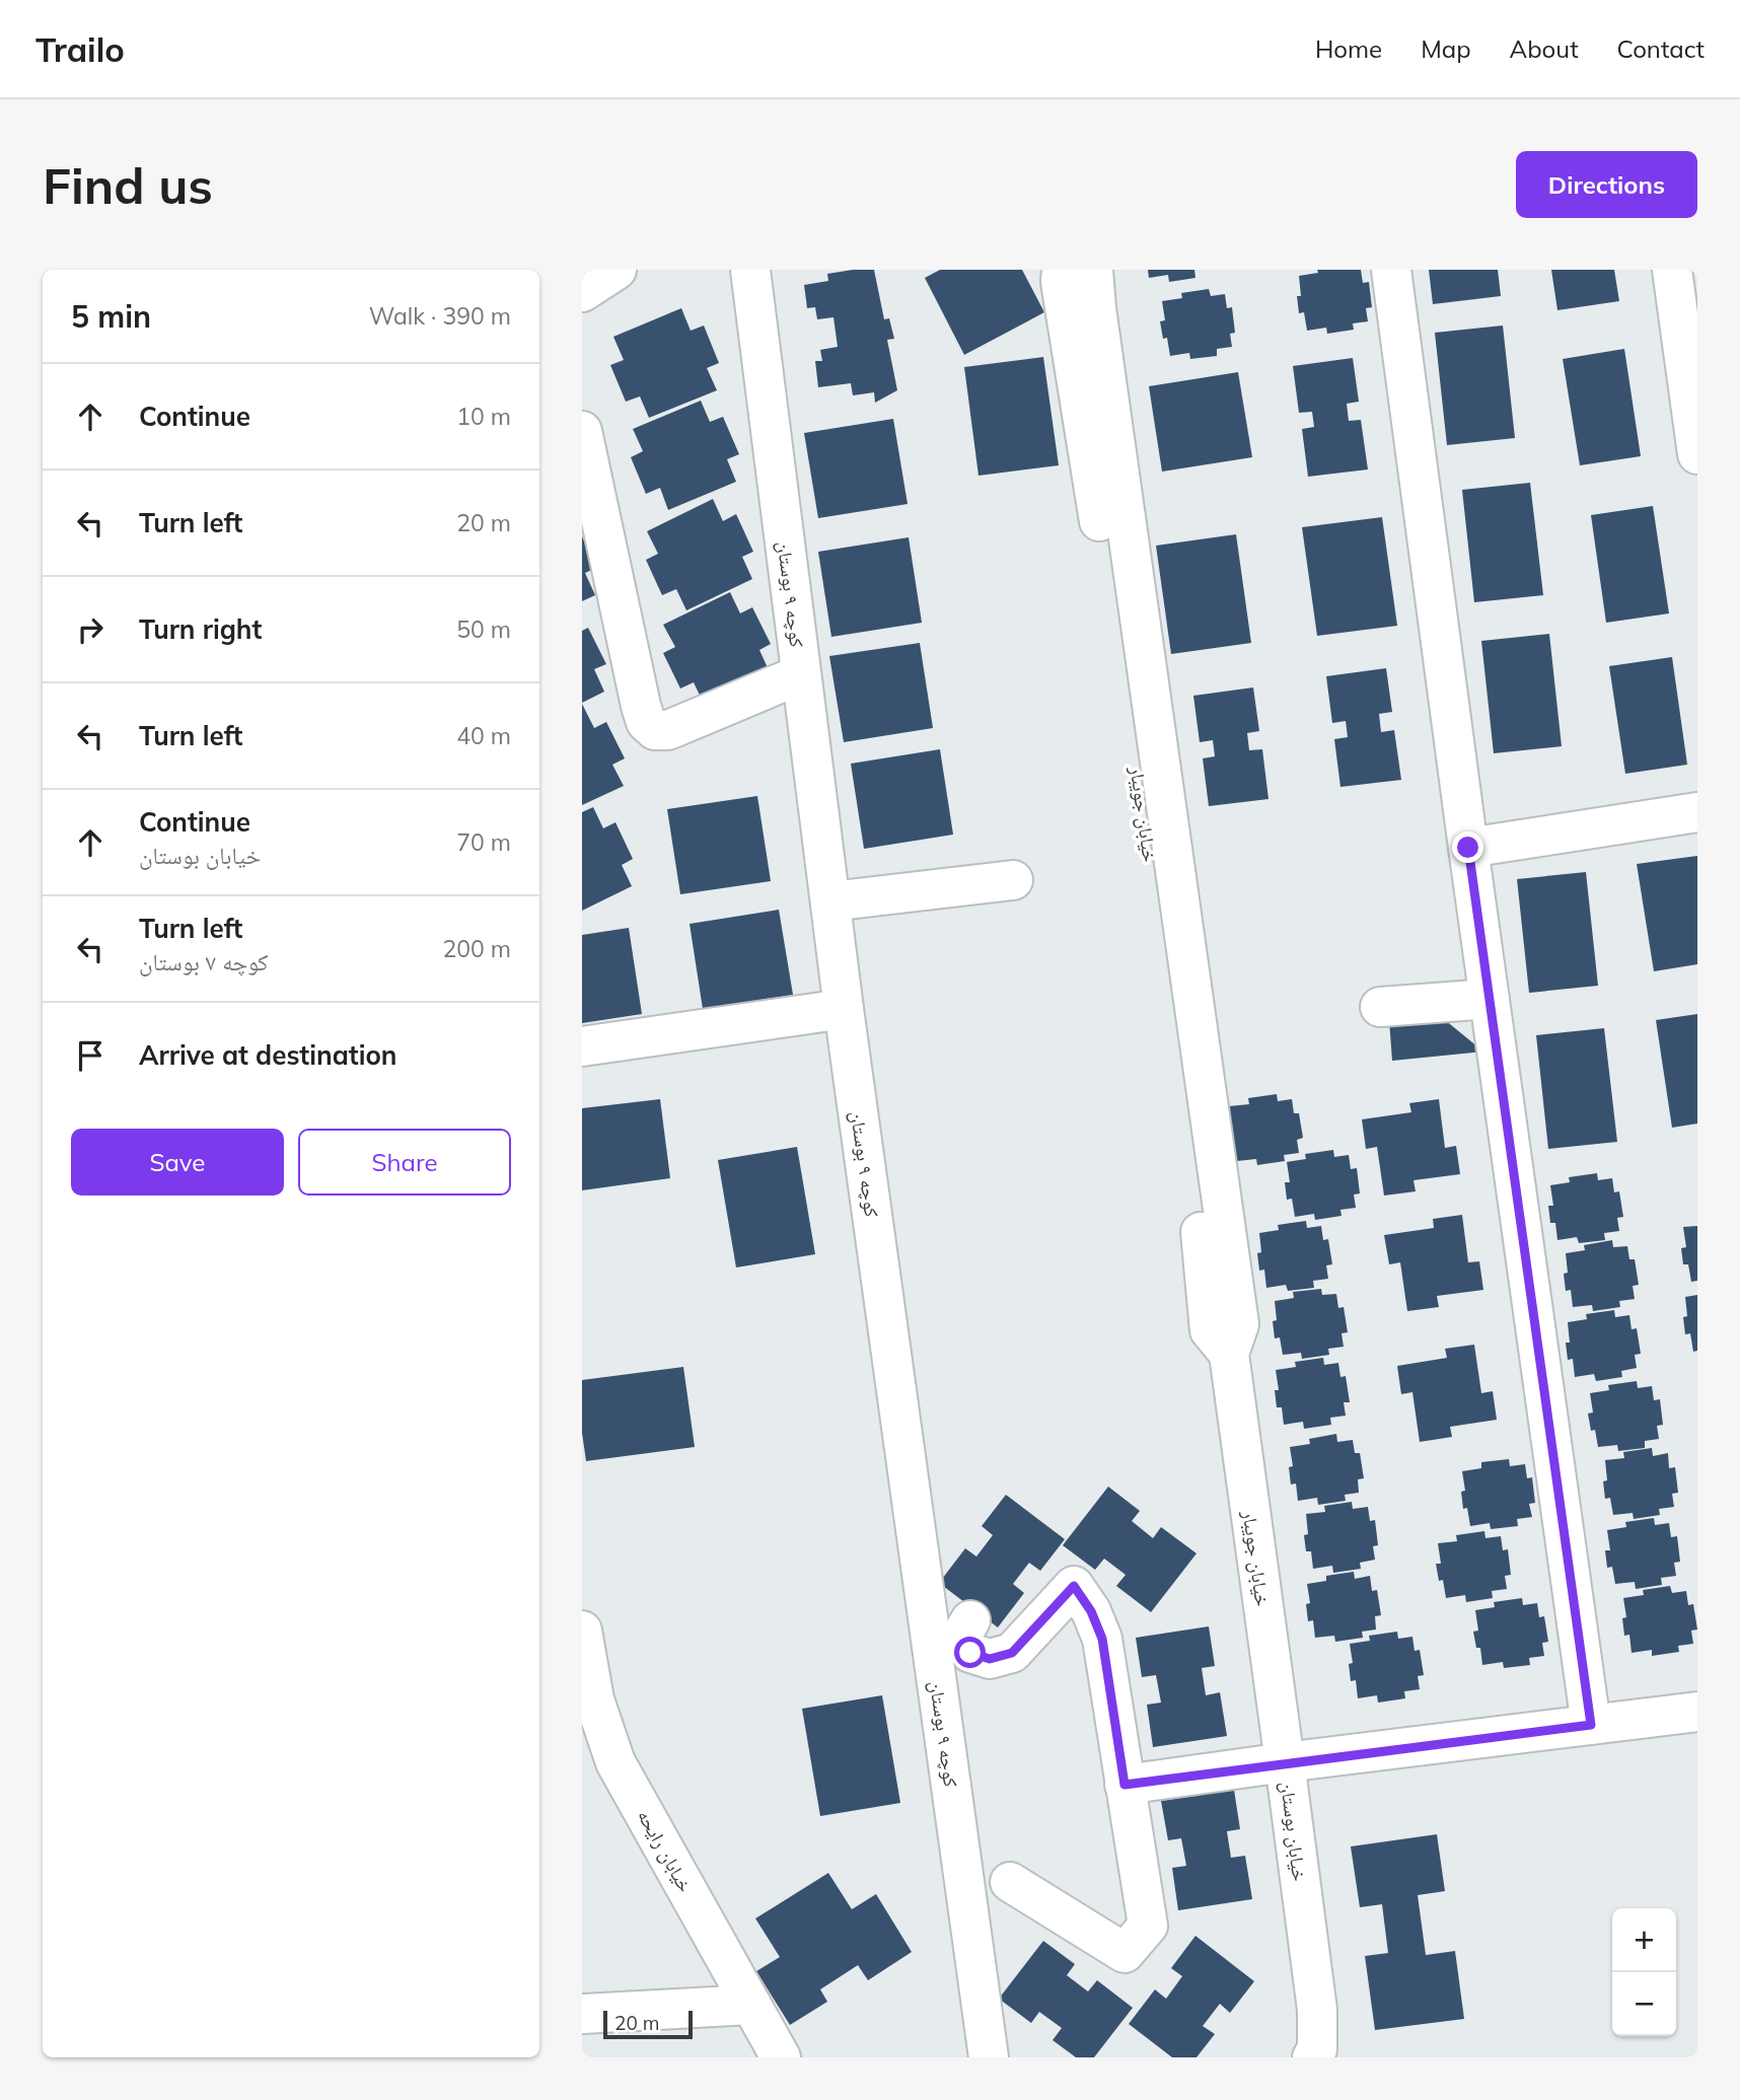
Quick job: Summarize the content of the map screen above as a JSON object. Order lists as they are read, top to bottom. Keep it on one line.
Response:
{"streets":{"street":["کوچه ۹ بوستان","خیابان جویبار","خیابان بوستان","خیابان رایحه"]},"crossings":[["خیابان جویبار","خیابان بوستان"]],"scale_bar":"20 m","page":{"header":"Trailo","nav":["Home","Map","About","Contact"],"buttons":["Directions",["Save","Share"]],"title":"Find us","heading":["5 min","Walk · 390 m"],"list":[["Continue","10 m"],["Turn left","20 m"],["Turn right","50 m"],["Turn left","40 m"],["Continue","خیابان بوستان","70 m"],["Turn left","کوچه ۷ بوستان","200 m"],"Arrive at destination"],"map_buttons":["+","−"],"scale":"20 m"}}
